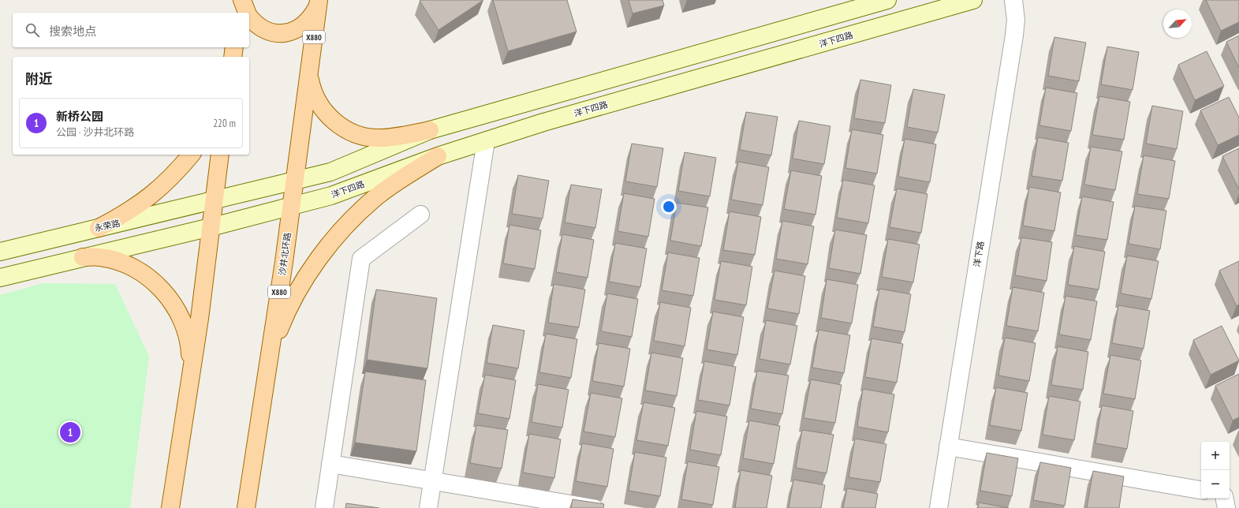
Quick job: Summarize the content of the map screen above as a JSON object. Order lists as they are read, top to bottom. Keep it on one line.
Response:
{"streets":{"main road":["X880","沙井北环路"],"street":["洋下四路","永荣路","洋下路"]},"crossings":[["洋下四路","沙井北环路"]],"north":"top right","page":{"search":"搜索地点","heading":"附近","list":[{"mark":"1","name":"新桥公园","note":"公园 · 沙井北环路","value":"220 m"}],"pins":"1","map_buttons":["+","−"]}}
